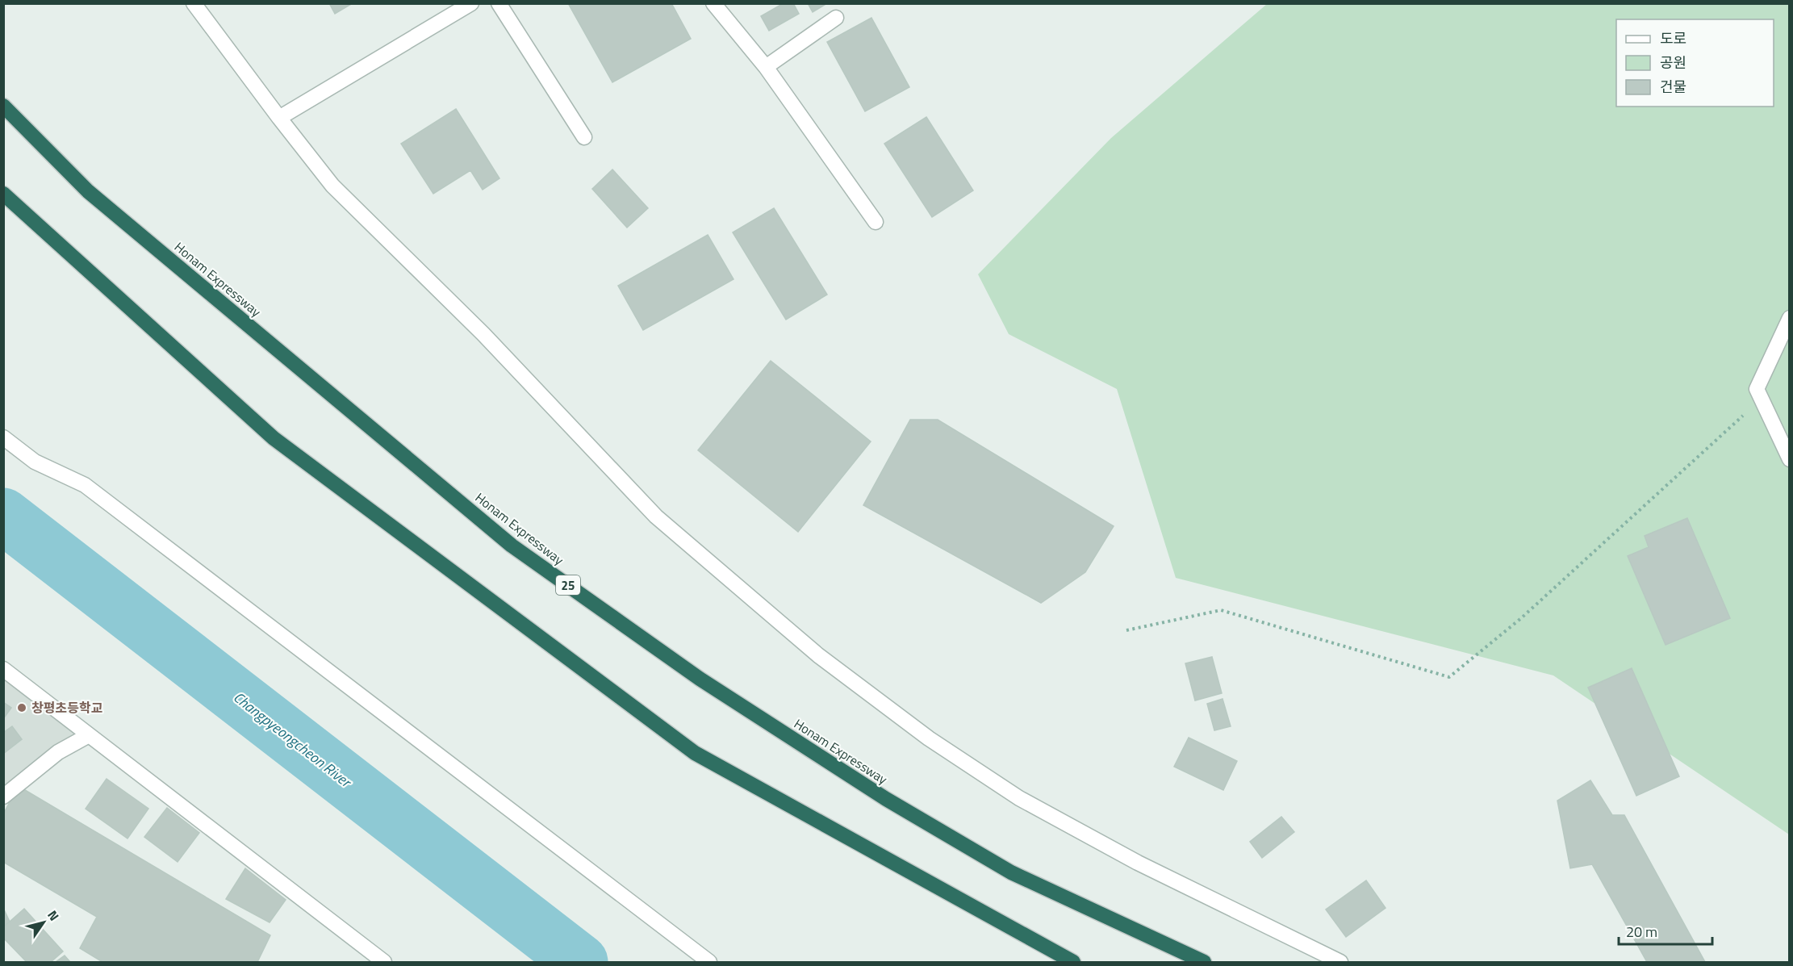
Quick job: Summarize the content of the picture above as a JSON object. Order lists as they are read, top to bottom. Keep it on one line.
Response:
{"streets":{"highway":["Honam Expressway","25"]},"water":["Changpyeongcheon River"],"places":["창평초등학교"],"legend":["도로","공원","건물"],"scale_bar":"20 m","north":"top right"}
